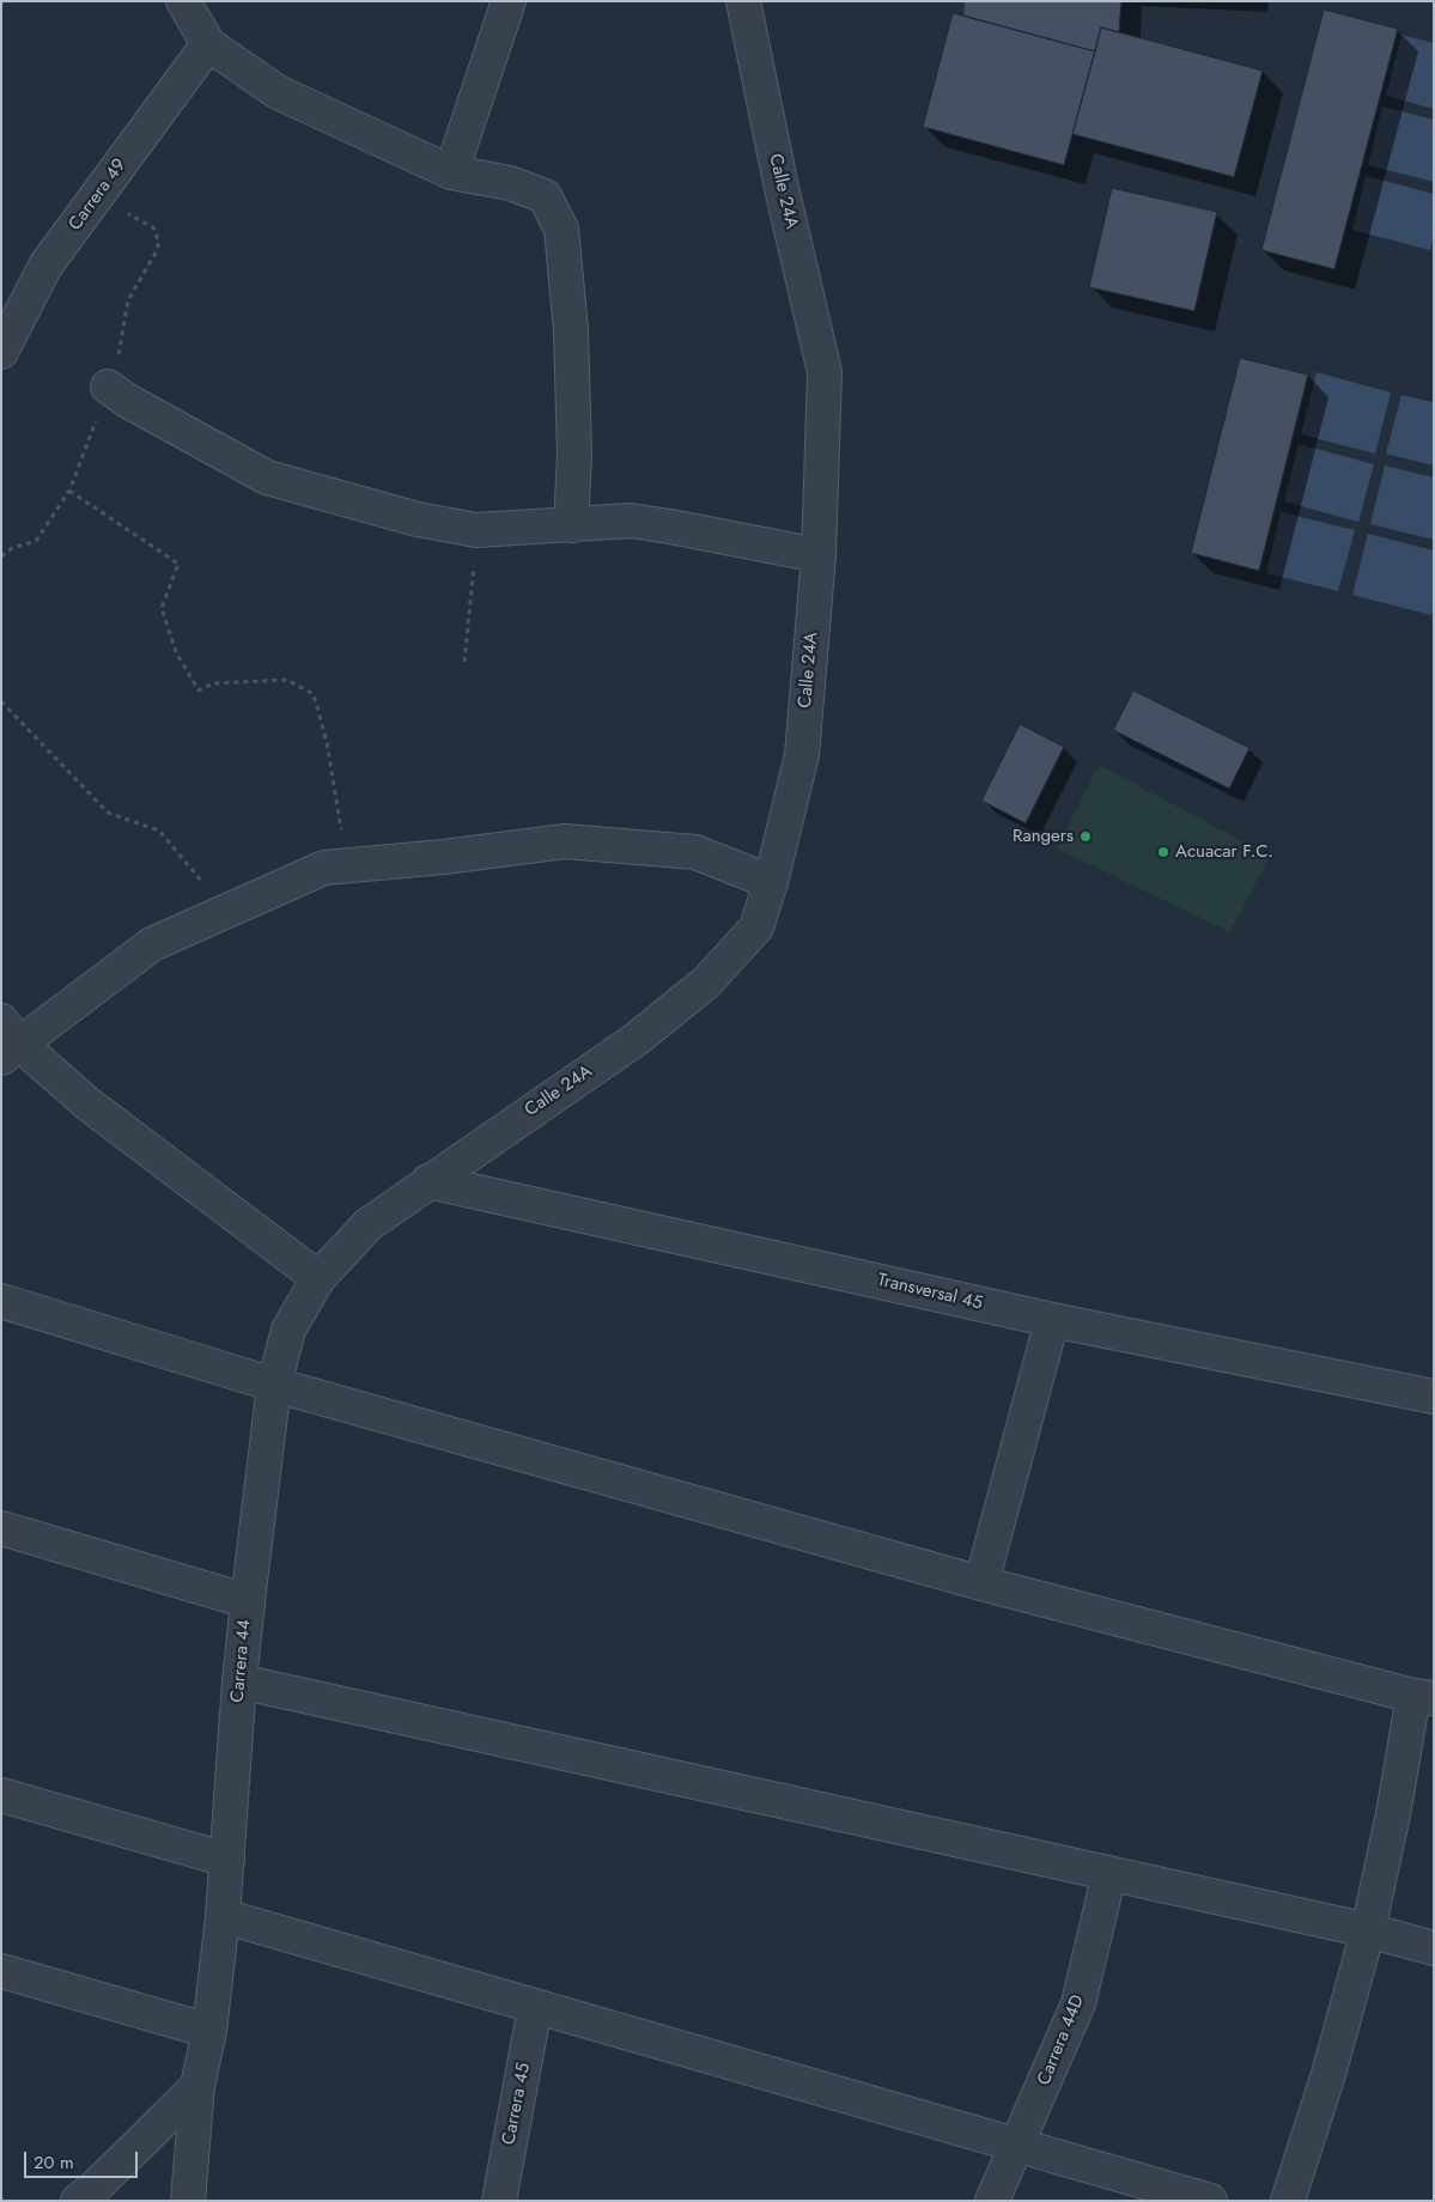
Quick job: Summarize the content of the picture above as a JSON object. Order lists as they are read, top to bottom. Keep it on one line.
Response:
{"streets":{"street":["Calle 24A","Carrera 49","Transversal 45","Carrera 44","Carrera 44D","Carrera 45"]},"crossings":[["Calle 24A","Transversal 45"],["Calle 24A","Carrera 44"],["Transversal 45","Carrera 44"]],"places":["Rangers","Acuacar F.C."],"scale_bar":"20 m"}
